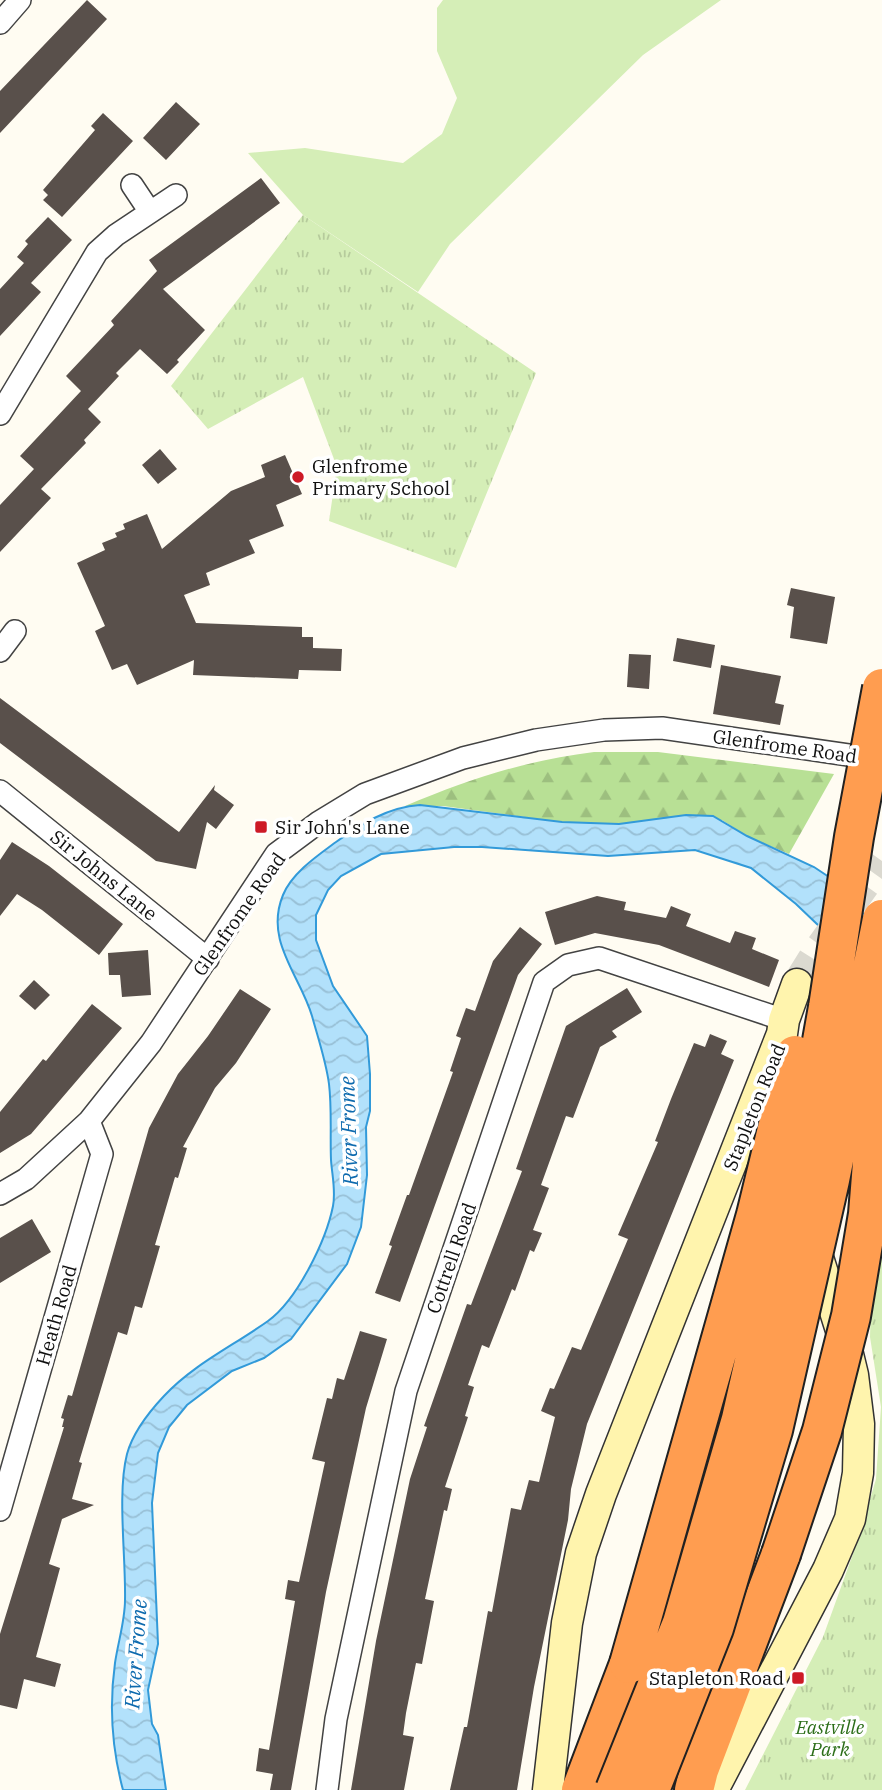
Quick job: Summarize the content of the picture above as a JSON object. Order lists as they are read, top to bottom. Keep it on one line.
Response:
{"streets":{"main road":["Stapleton Road"],"street":["Glenfrome Road","Sir Johns Lane","Cottrell Road","Heath Road"]},"crossings":[["Glenfrome Road","Sir Johns Lane"],["Glenfrome Road","Heath Road"],["Stapleton Road","Cottrell Road"]],"water":["River Frome"],"parks":["Eastville Park"],"places":{"other":["Glenfrome Primary School"],"transit":["Sir John's Lane","Stapleton Road"]}}
